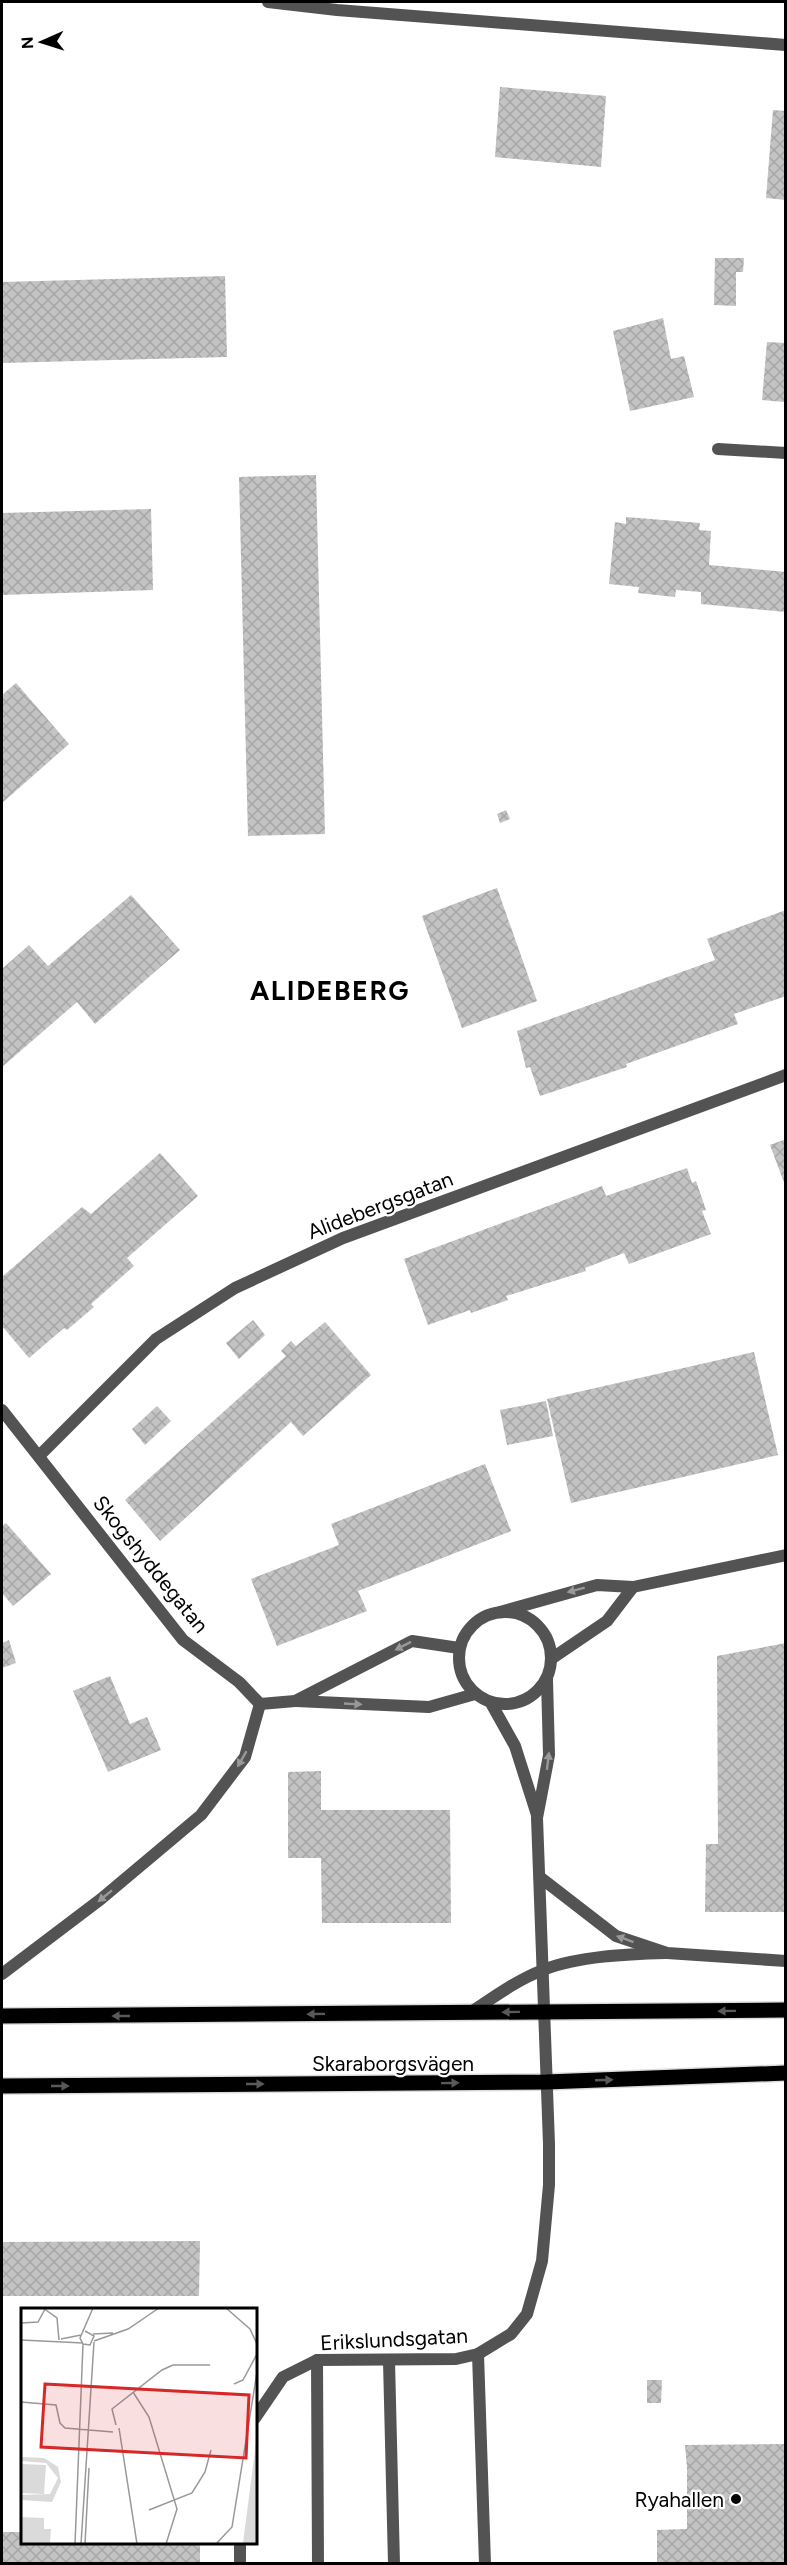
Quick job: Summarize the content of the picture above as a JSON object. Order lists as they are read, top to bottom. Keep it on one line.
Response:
{"streets":{"main road":["Skaraborgsvägen"],"street":["Alidebergsgatan","Skogshyddegatan","Erikslundsgatan"]},"crossings":[["Alidebergsgatan","Skogshyddegatan"],["Skaraborgsvägen","Erikslundsgatan"]],"districts":["ALIDEBERG"],"places":["Ryahallen"],"north":"left"}
